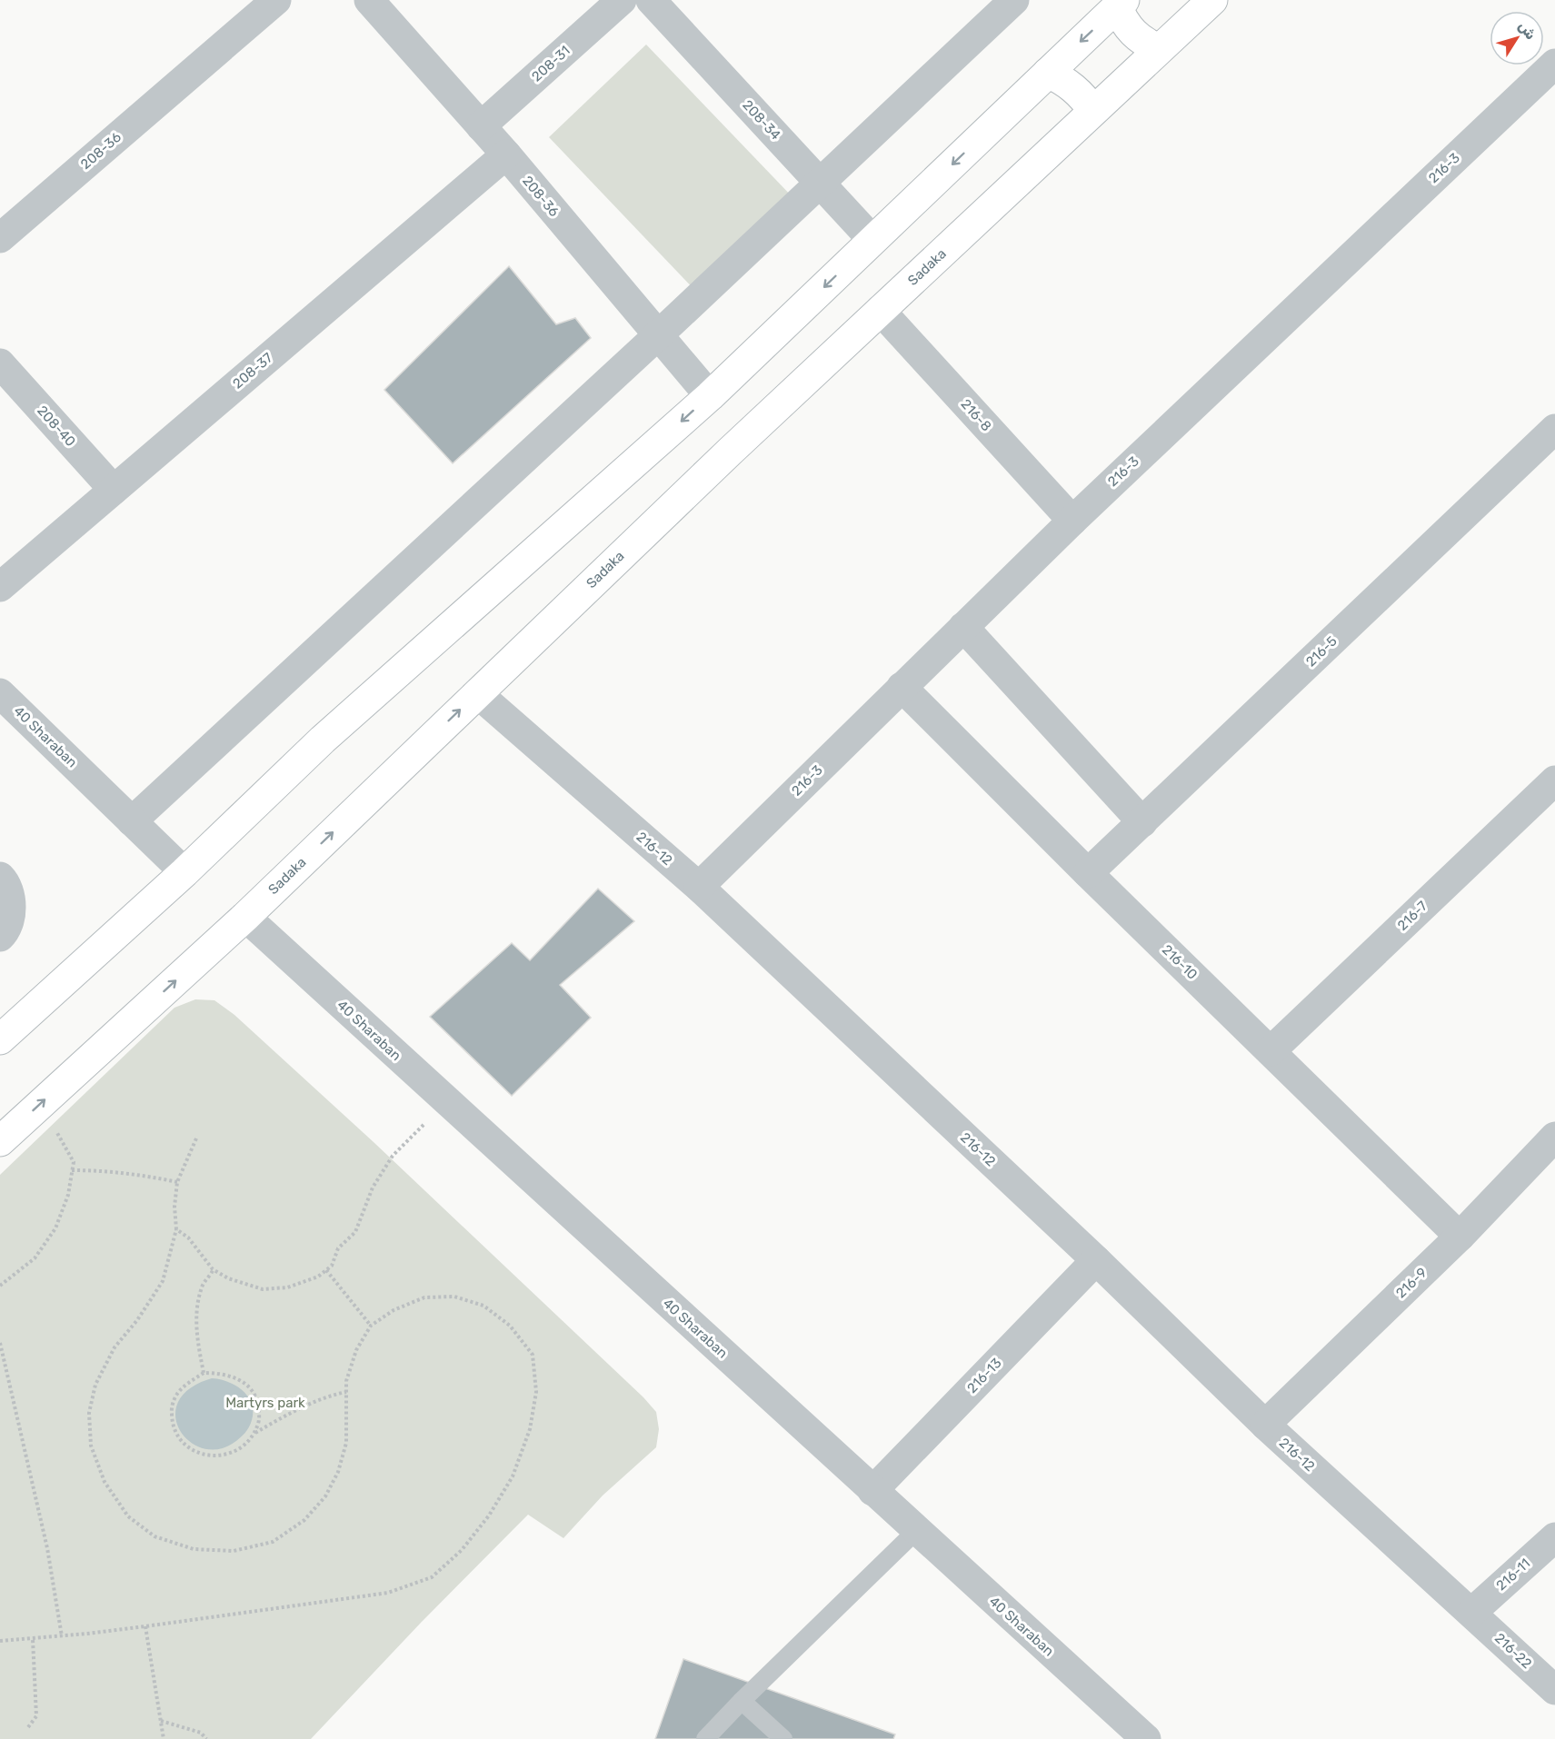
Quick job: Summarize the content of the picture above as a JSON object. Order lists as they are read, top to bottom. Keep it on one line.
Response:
{"streets":{"main road":["Sadaka"],"street":["208-31","208-34","208-36","216-3","208-37","216-8","208-40","216-5","40 Sharaban","216-12","216-7","216-10","216-9","216-13","216-11","216-22"]},"crossings":[["208-31","208-36"],["208-36","208-37"],["216-3","216-8"],["216-3","216-12"],["216-3","216-10"],["Sadaka","216-8"],["Sadaka","40 Sharaban"],["Sadaka","216-12"],["208-37","208-40"],["216-5","216-10"],["40 Sharaban","216-13"],["216-12","216-9"],["216-12","216-13"],["216-12","216-11"],["216-12","216-22"],["216-7","216-10"],["216-10","216-9"],["216-11","216-22"]],"parks":["Martyrs park"],"north":"top right"}
